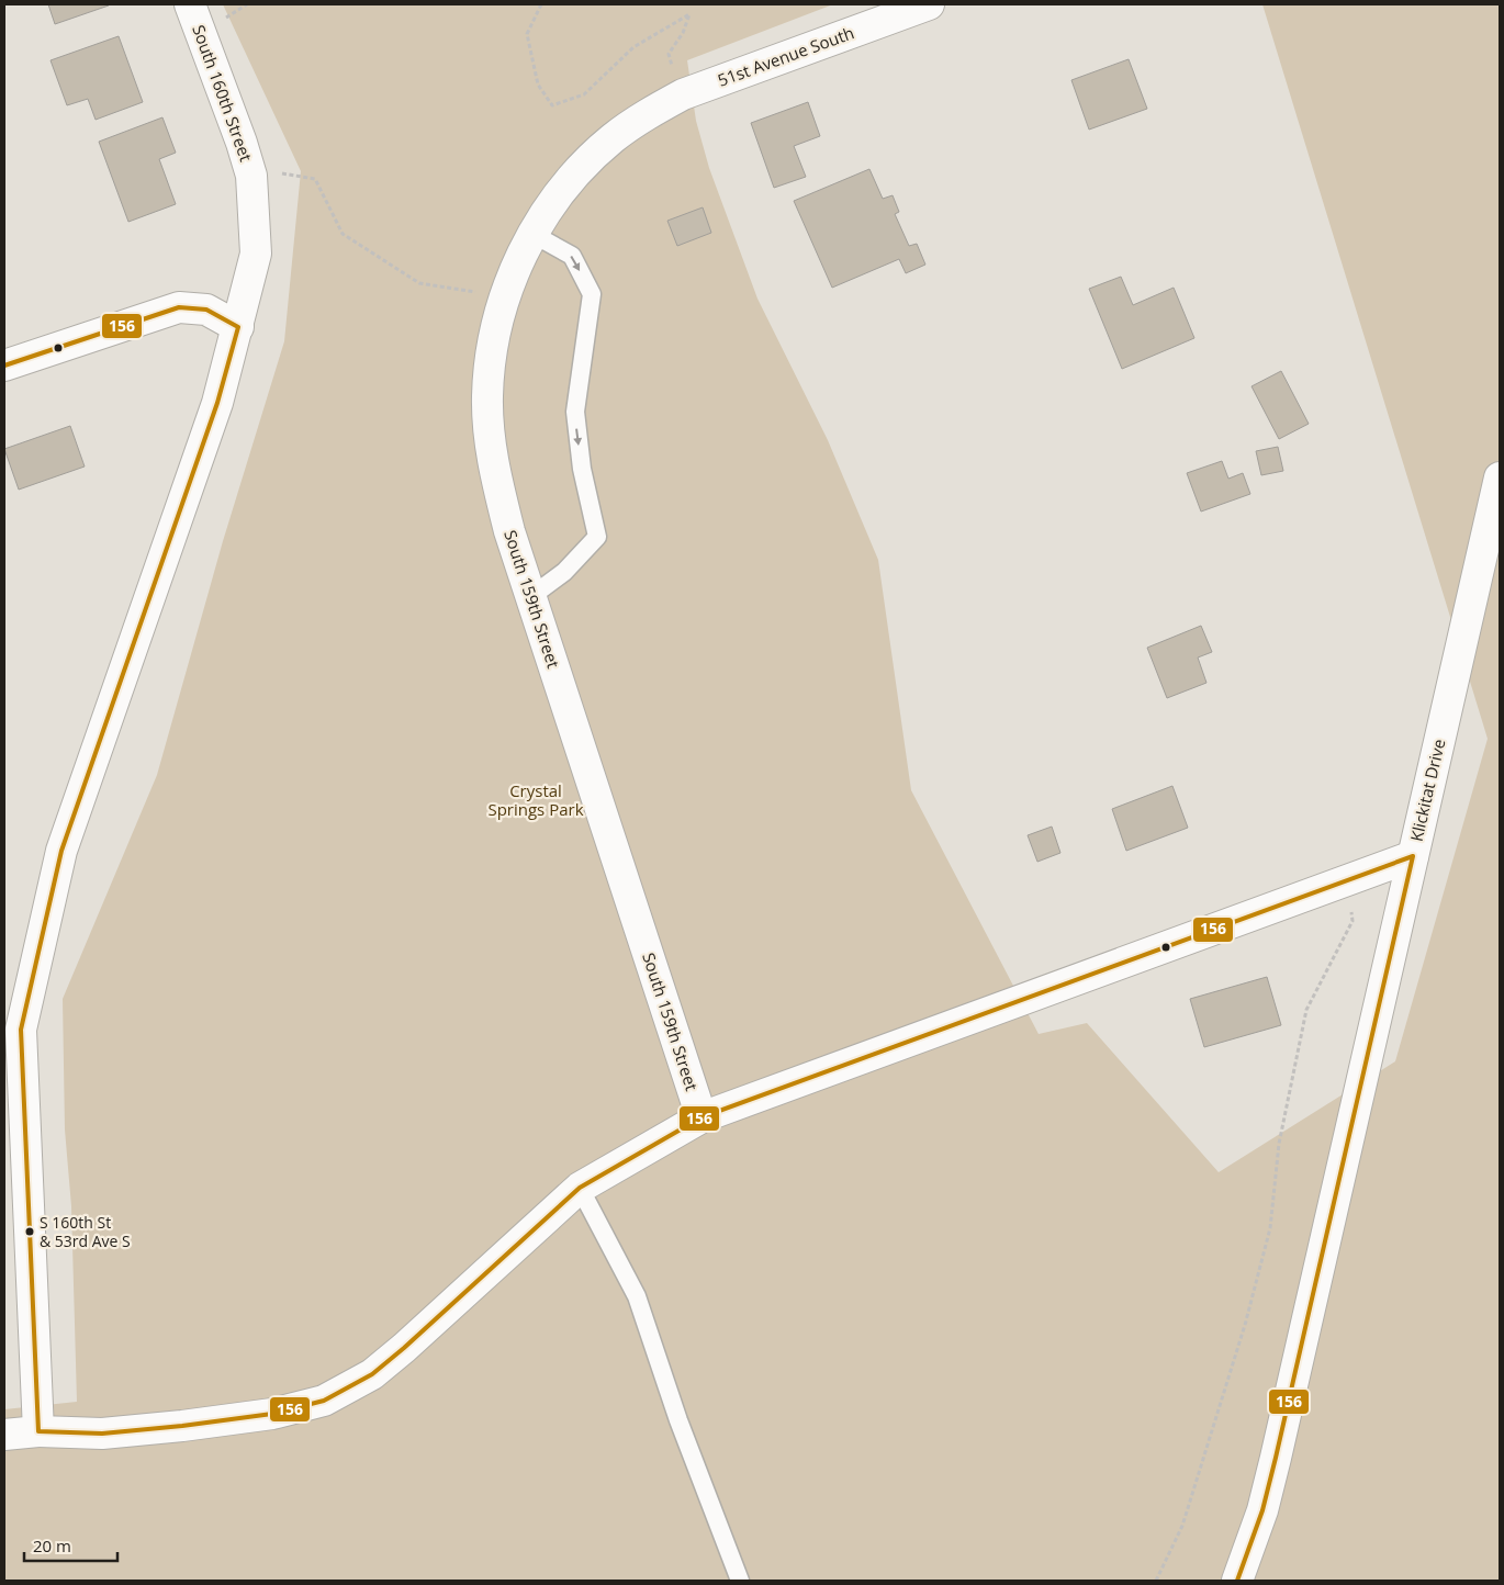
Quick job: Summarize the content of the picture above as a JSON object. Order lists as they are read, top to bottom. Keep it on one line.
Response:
{"streets":{"street":["51st Avenue South","South 160th Street","South 159th Street","Klickitat Drive"]},"crossings":[["51st Avenue South","South 159th Street"]],"parks":["Crystal Springs Park"],"places":["S 160th St & 53rd Ave S"],"lines":["transit line 156"],"scale_bar":"20 m"}
